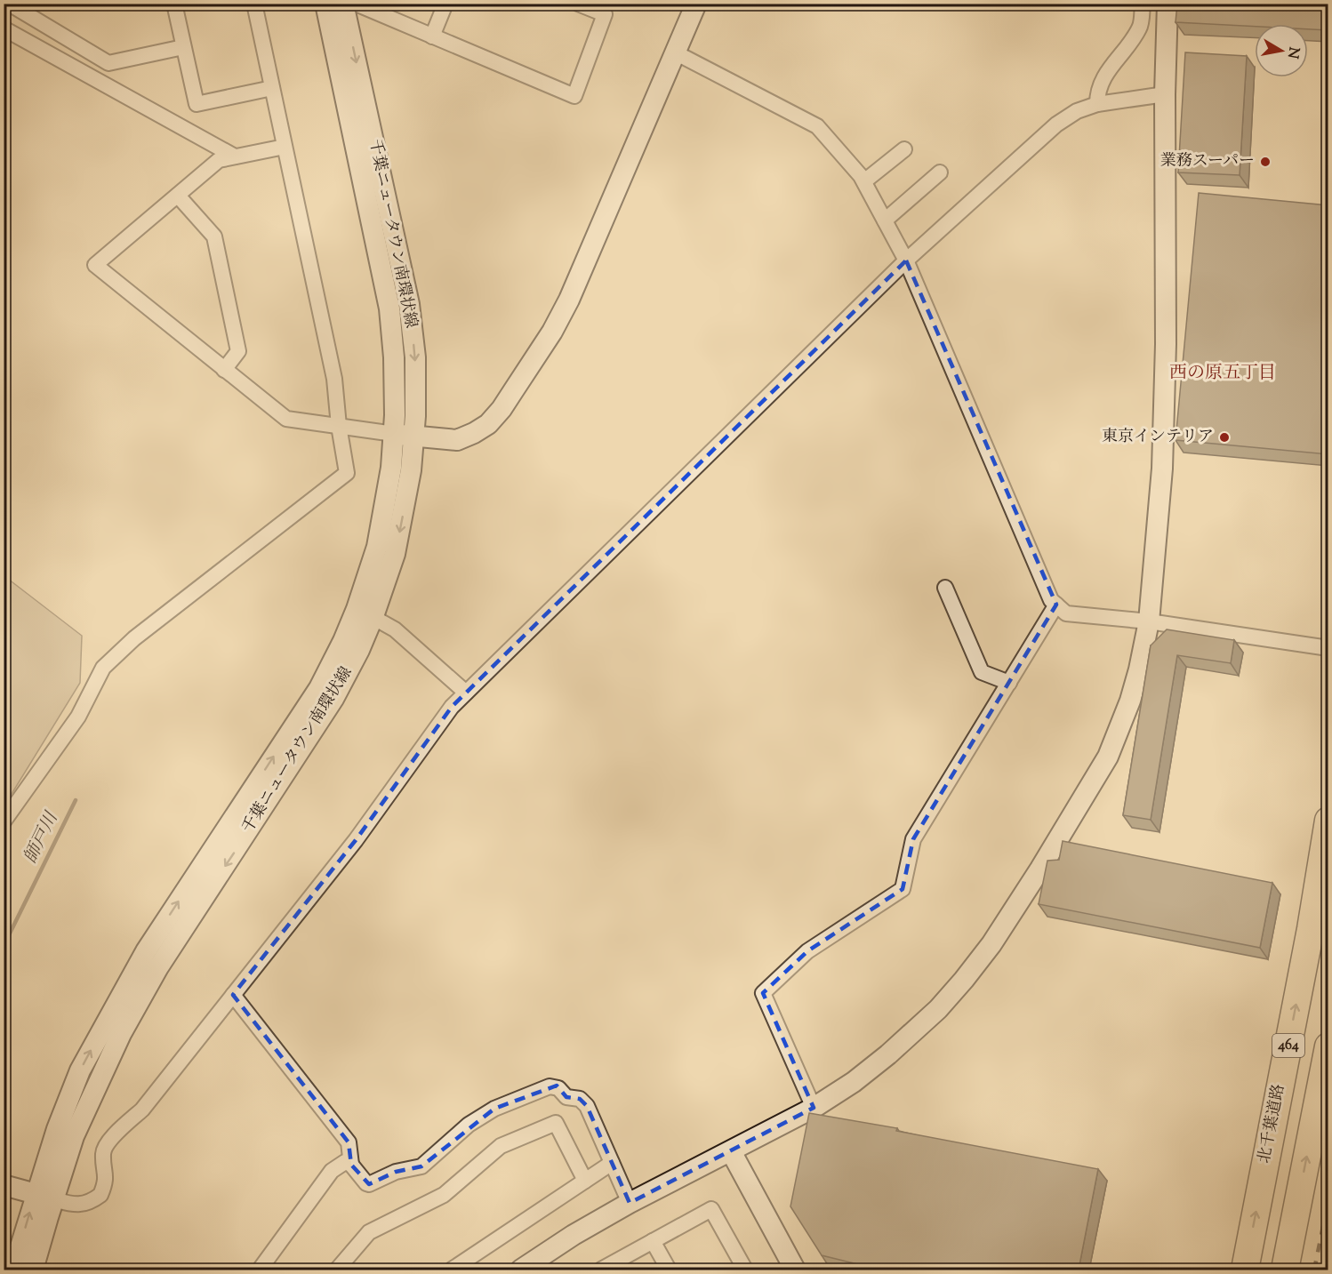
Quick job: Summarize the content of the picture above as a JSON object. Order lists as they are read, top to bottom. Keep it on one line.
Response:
{"streets":{"highway":["464","北千葉道路"],"street":["千葉ニュータウン南環状線"]},"districts":["西の原五丁目"],"water":["師戸川"],"places":["業務スーパー","東京インテリア"],"north":"right"}
